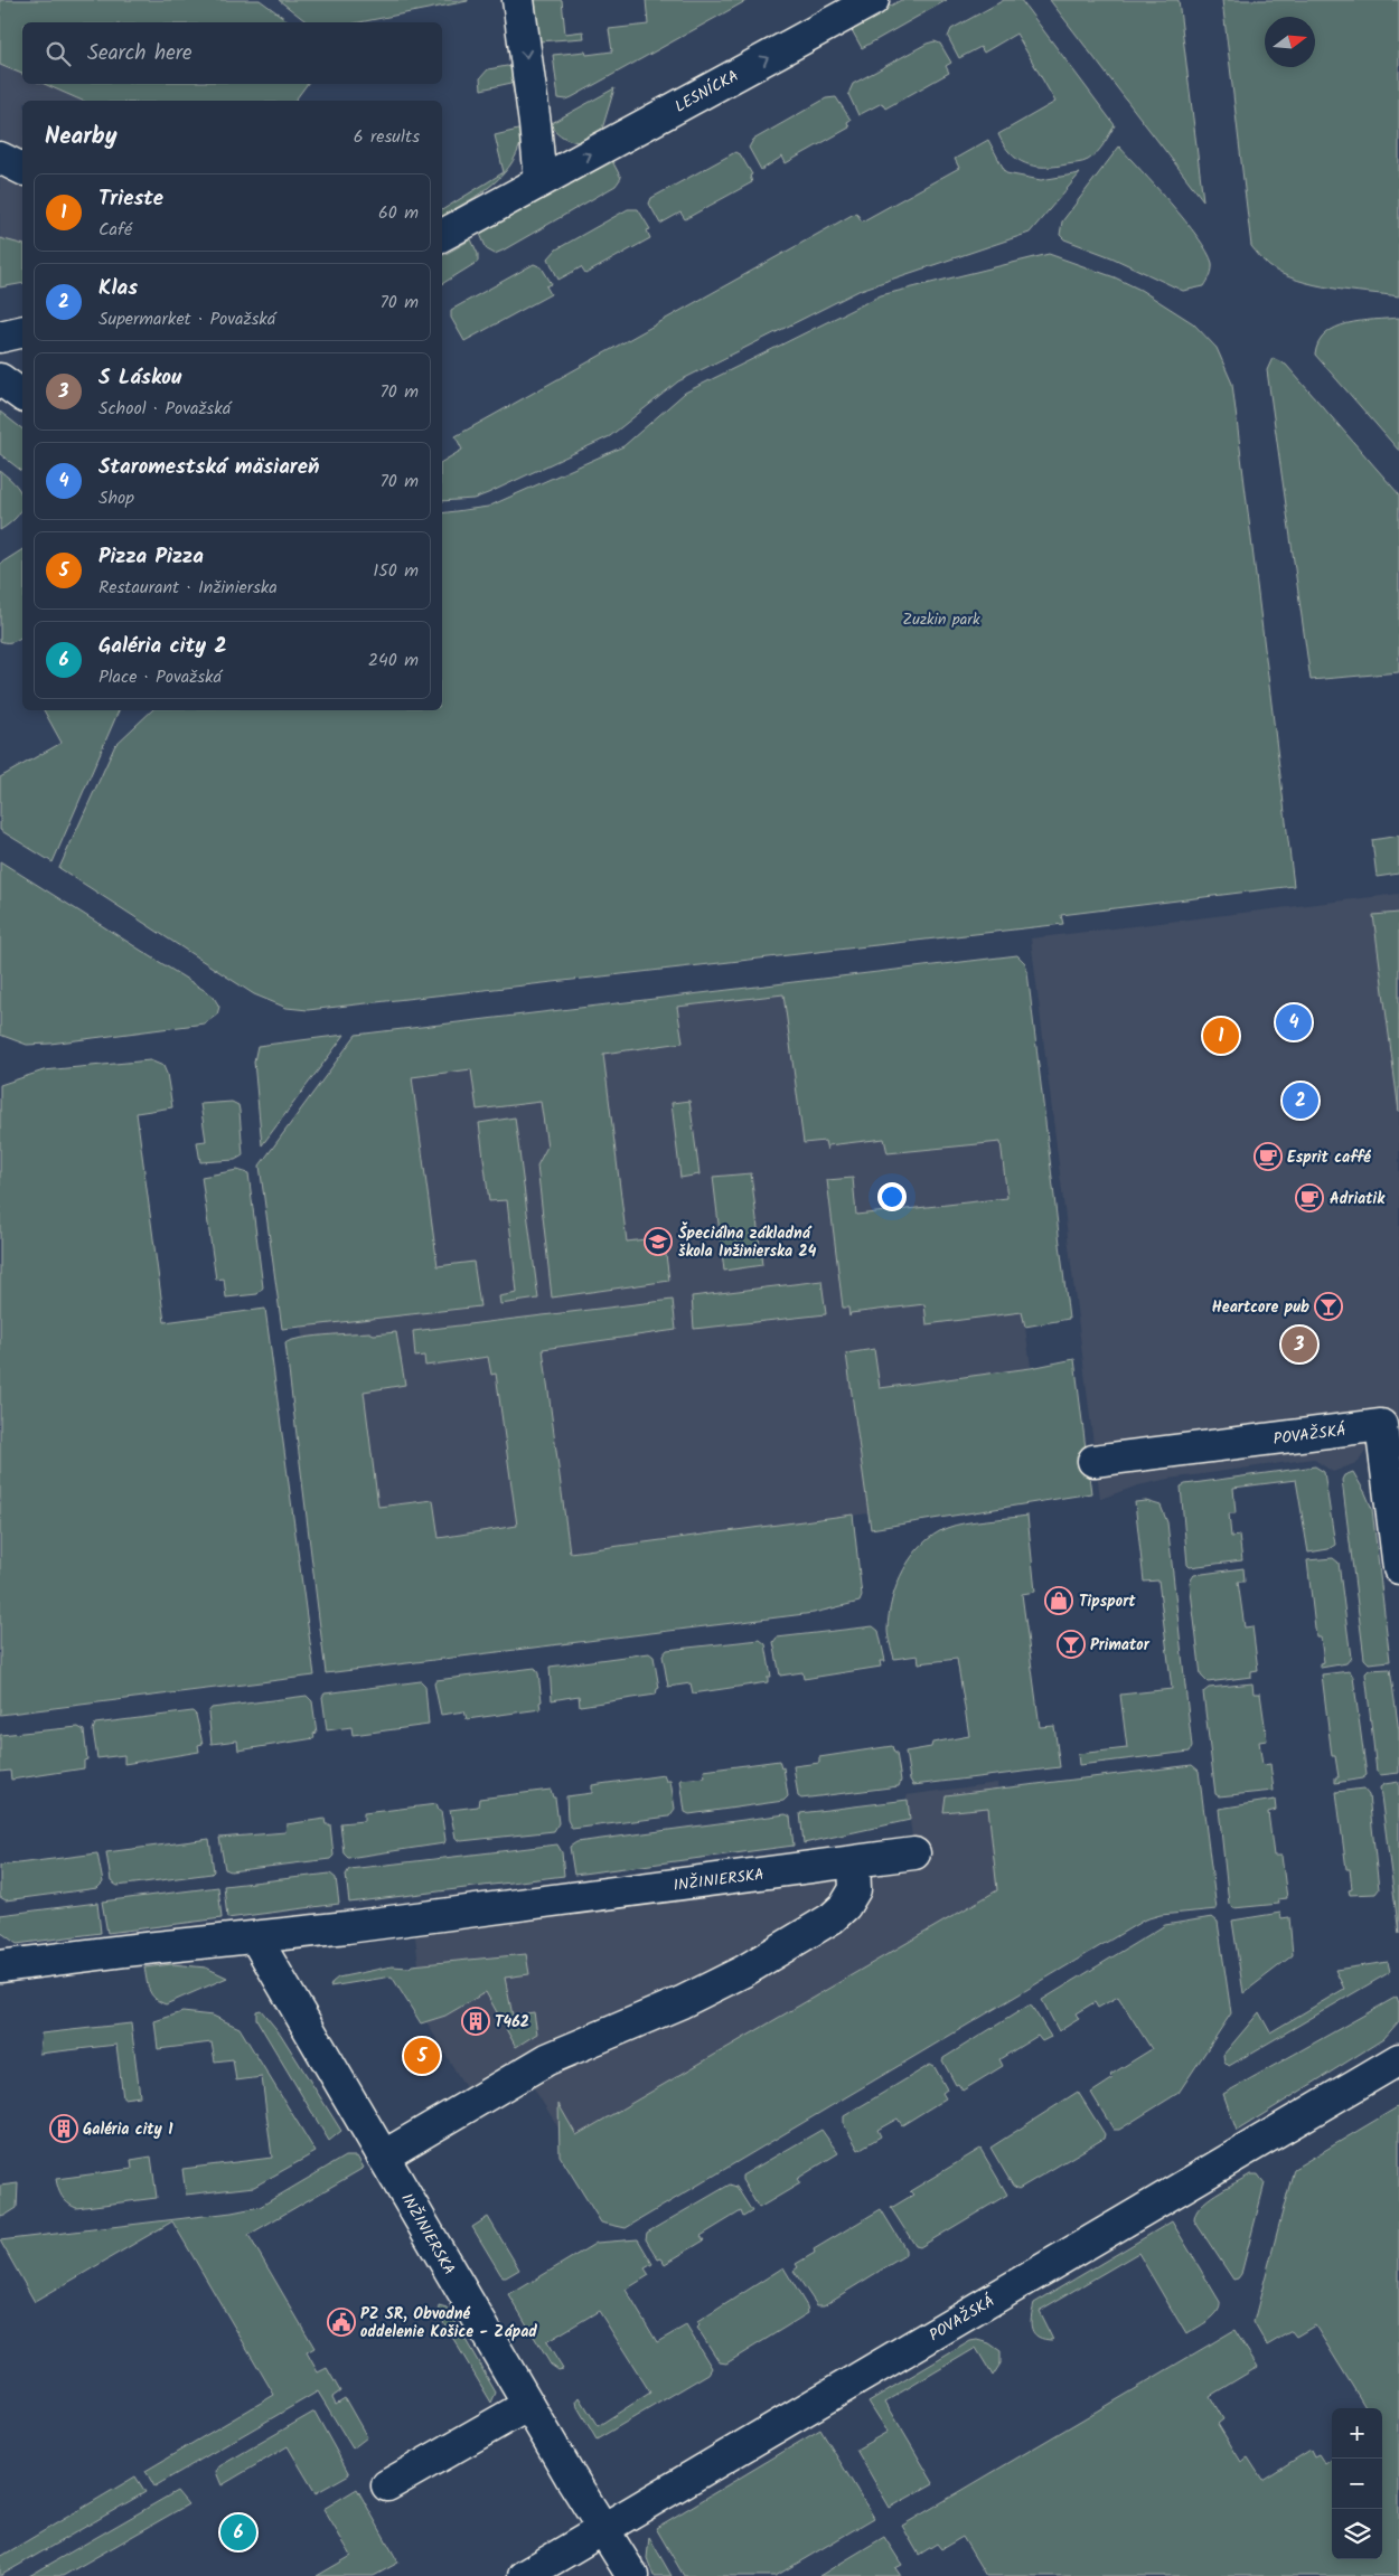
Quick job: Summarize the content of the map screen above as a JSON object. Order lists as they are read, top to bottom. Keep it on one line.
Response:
{"streets":{"street":["LESNÍCKA","POVAŽSKÁ","INŽINIERSKA"]},"crossings":[["POVAŽSKÁ","INŽINIERSKA"]],"one_way":["LESNÍCKA"],"parks":["Zuzkin park"],"places":{"cafe":["Esprit caffé","Adriatik"],"school or university":["Špeciálna základná škola Inžinierska 24"],"bar":["Heartcore pub","Primator"],"shop":["Tipsport"],"building":["T462","Galéria city 1"],"public building":["PZ SR, Obvodné oddelenie Košice - Západ"]},"north":"right","page":{"search":"Search here","heading":["Nearby","6 results"],"list":[{"mark":"1","name":"Trieste","note":"Café","value":"60 m"},{"mark":"2","name":"Klas","note":"Supermarket · Považská","value":"70 m"},{"mark":"3","name":"S Láskou","note":"School · Považská","value":"70 m"},{"mark":"4","name":"Staromestská mäsiareň","note":"Shop","value":"70 m"},{"mark":"5","name":"Pizza Pizza","note":"Restaurant · Inžinierska","value":"150 m"},{"mark":"6","name":"Galéria city 2","note":"Place · Považská","value":"240 m"}],"pins":["4","1","2","3","5","6"],"map_buttons":["+","−"]}}
